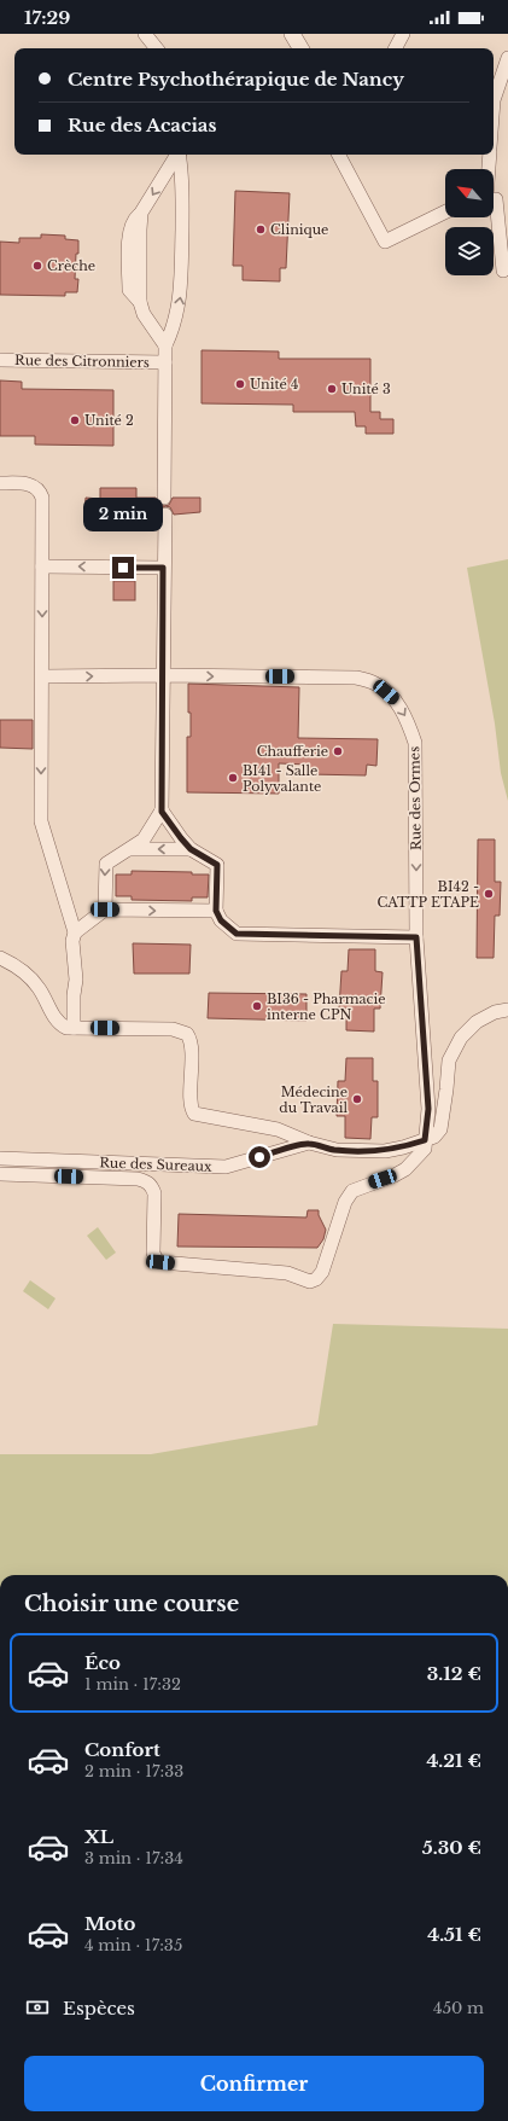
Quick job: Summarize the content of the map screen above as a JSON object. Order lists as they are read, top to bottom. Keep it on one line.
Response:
{"streets":{"street":["Rue des Citronniers","Rue des Ormes","Rue des Sureaux"]},"places":["Clinique","Crèche","Unité 4","Unité 3","Unité 2","Chaufferie","BI41 - Salle Polyvalante","BI42 - CATTP ETAPE","BI36 - Pharmacie interne CPN","Médecine du Travail"],"north":"top left","page":{"status":"17:29","banner":["Centre Psychothérapique de Nancy","Rue des Acacias"],"bubble":"2 min","heading":"Choisir une course","list":[{"name":"Éco","note":"1 min · 17:32","value":"3.12 €"},{"name":"Confort","note":"2 min · 17:33","value":"4.21 €"},{"name":"XL","note":"3 min · 17:34","value":"5.30 €"},{"name":"Moto","note":"4 min · 17:35","value":"4.51 €"}],"pay":["Espèces","450 m"],"buttons":"Confirmer"}}
